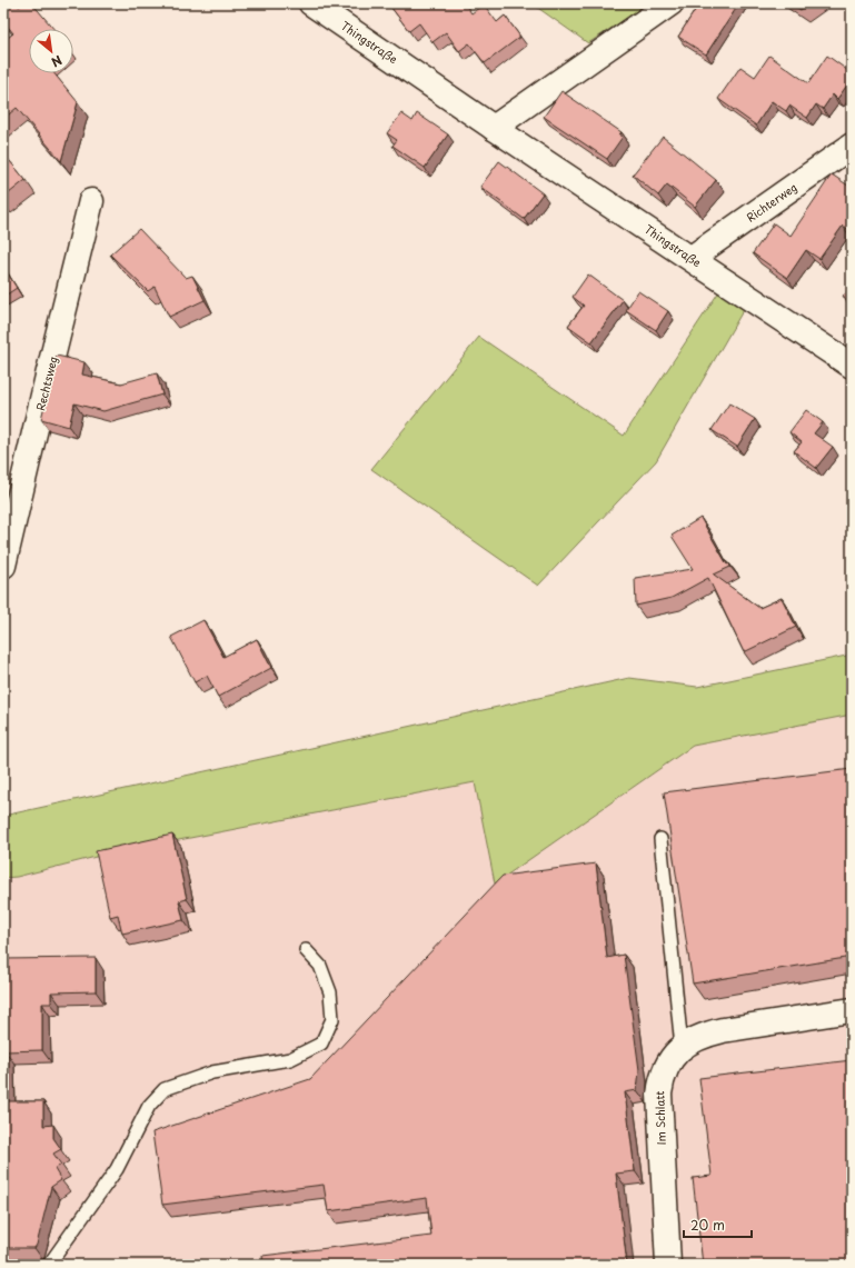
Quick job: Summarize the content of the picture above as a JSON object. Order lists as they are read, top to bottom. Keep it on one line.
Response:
{"streets":{"street":["Thingstraße","Richterweg","Rechtsweg","Im Schlatt"]},"crossings":[["Thingstraße","Richterweg"]],"scale_bar":"20 m","north":"bottom right"}
